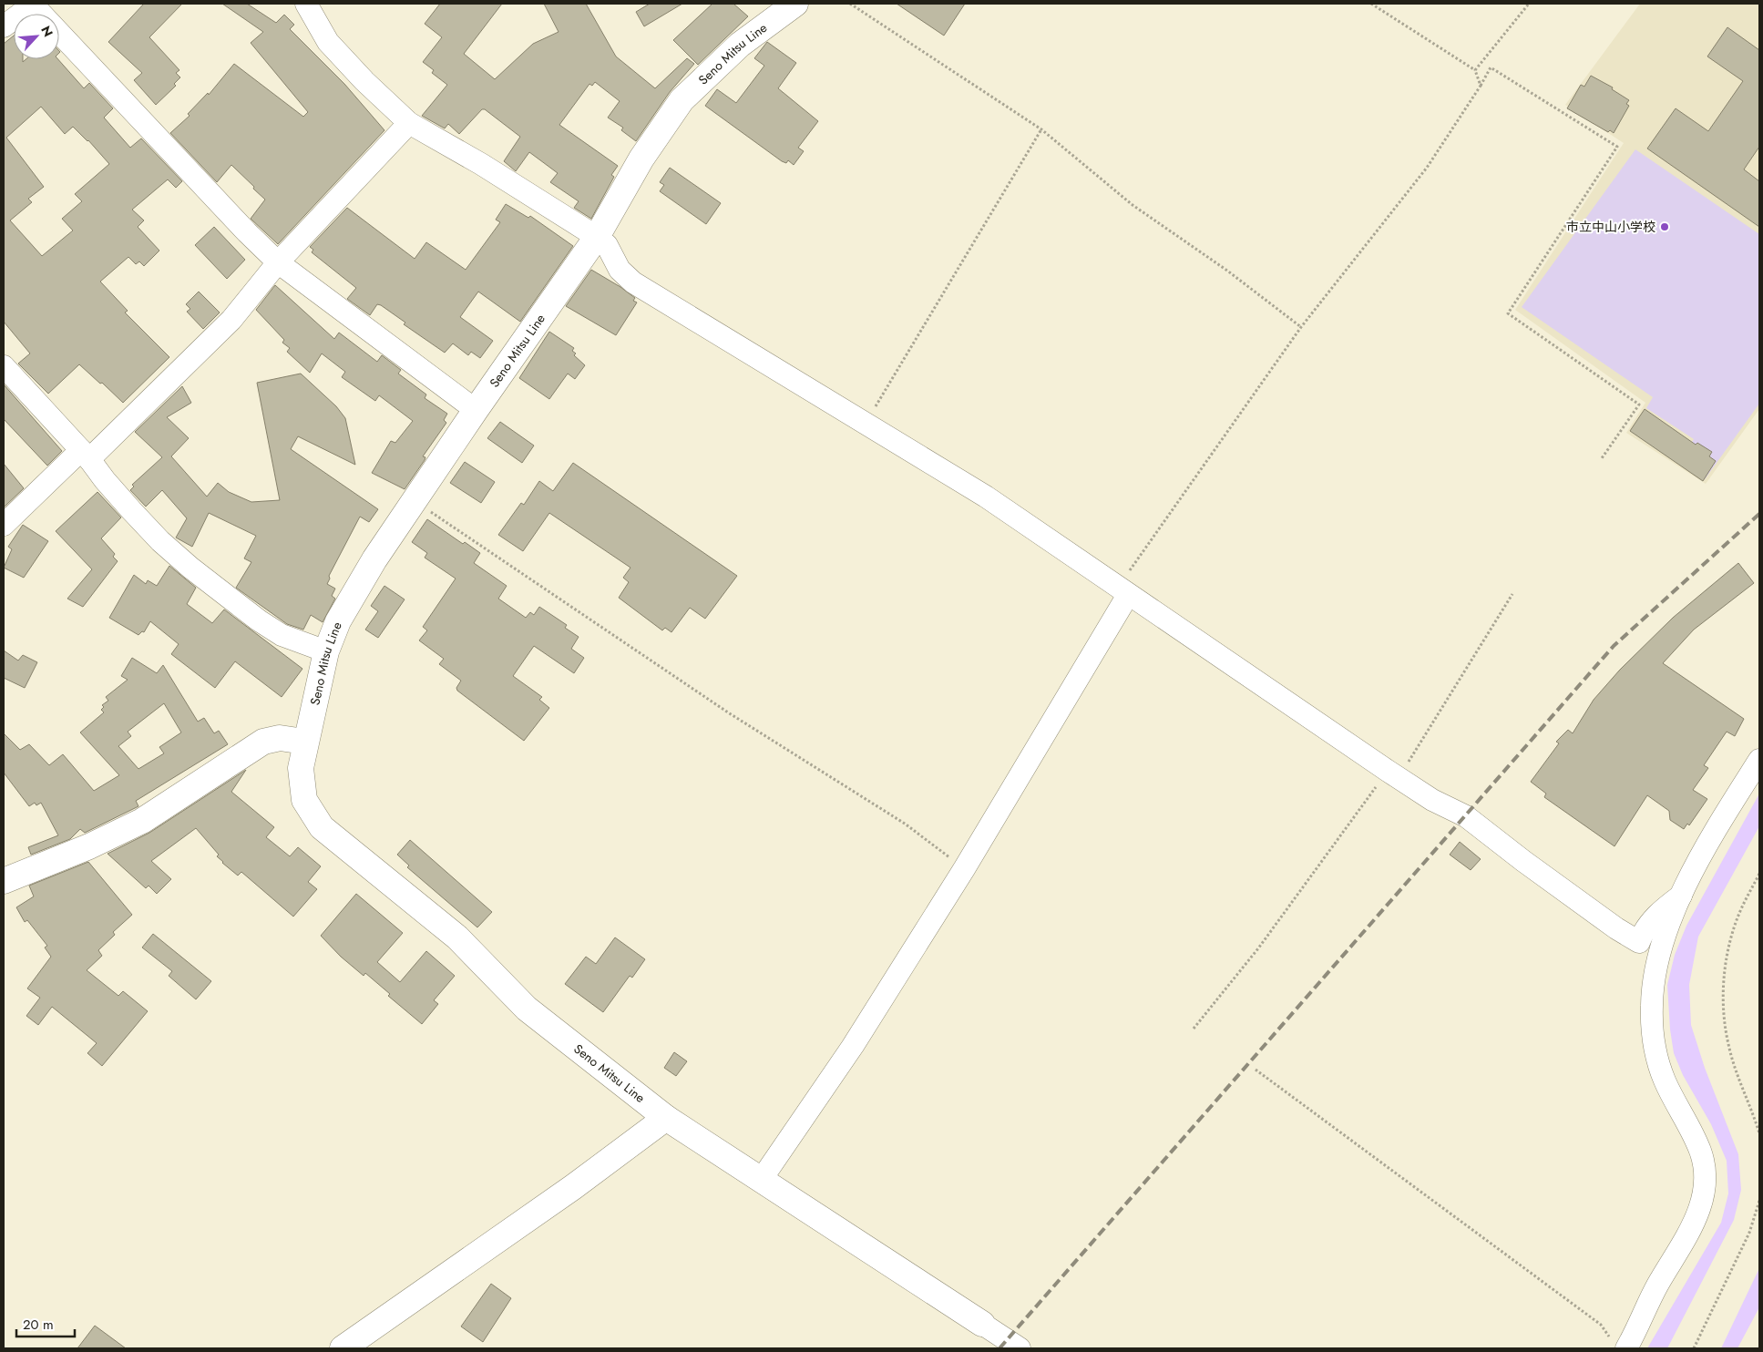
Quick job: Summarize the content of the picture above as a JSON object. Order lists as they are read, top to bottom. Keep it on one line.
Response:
{"streets":{"main road":["Seno Mitsu Line"]},"places":["市立中山小学校"],"scale_bar":"20 m","north":"top right"}
